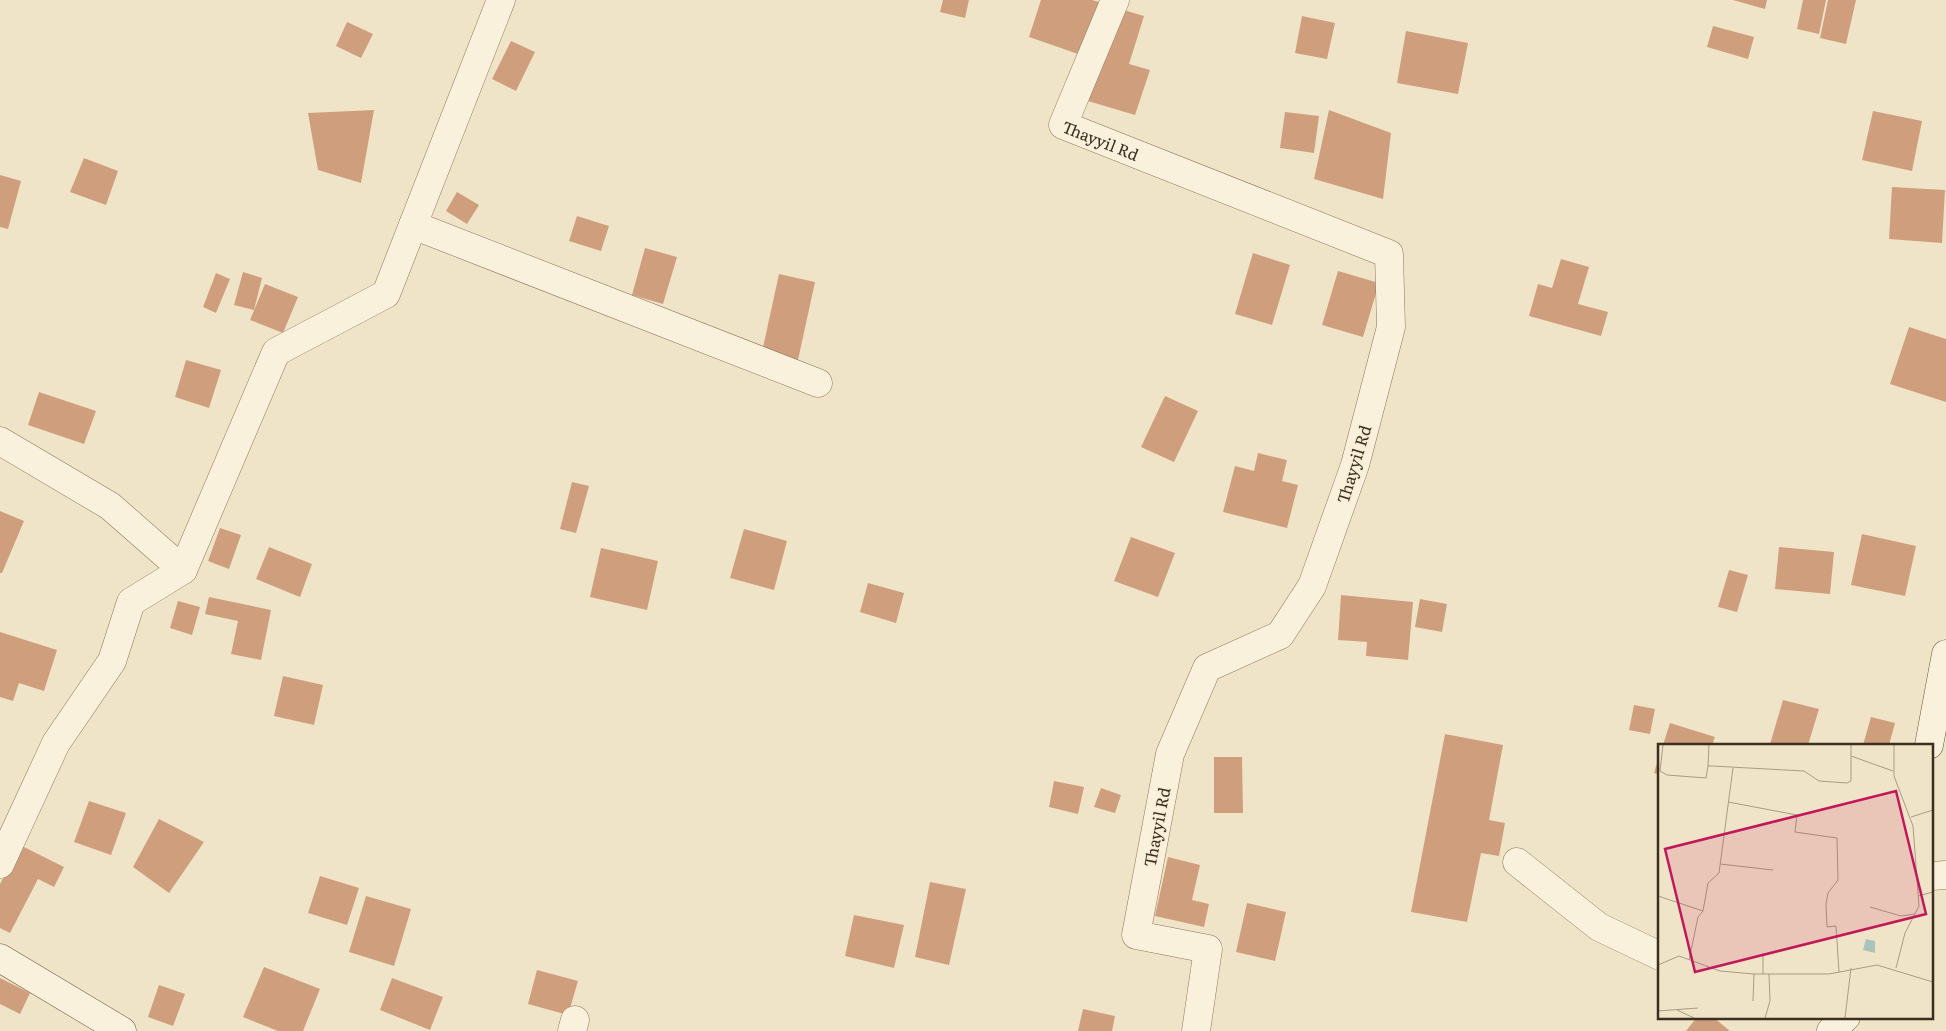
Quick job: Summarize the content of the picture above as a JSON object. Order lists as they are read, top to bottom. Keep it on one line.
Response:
{"streets":{"street":["Thayyil Rd"]}}
